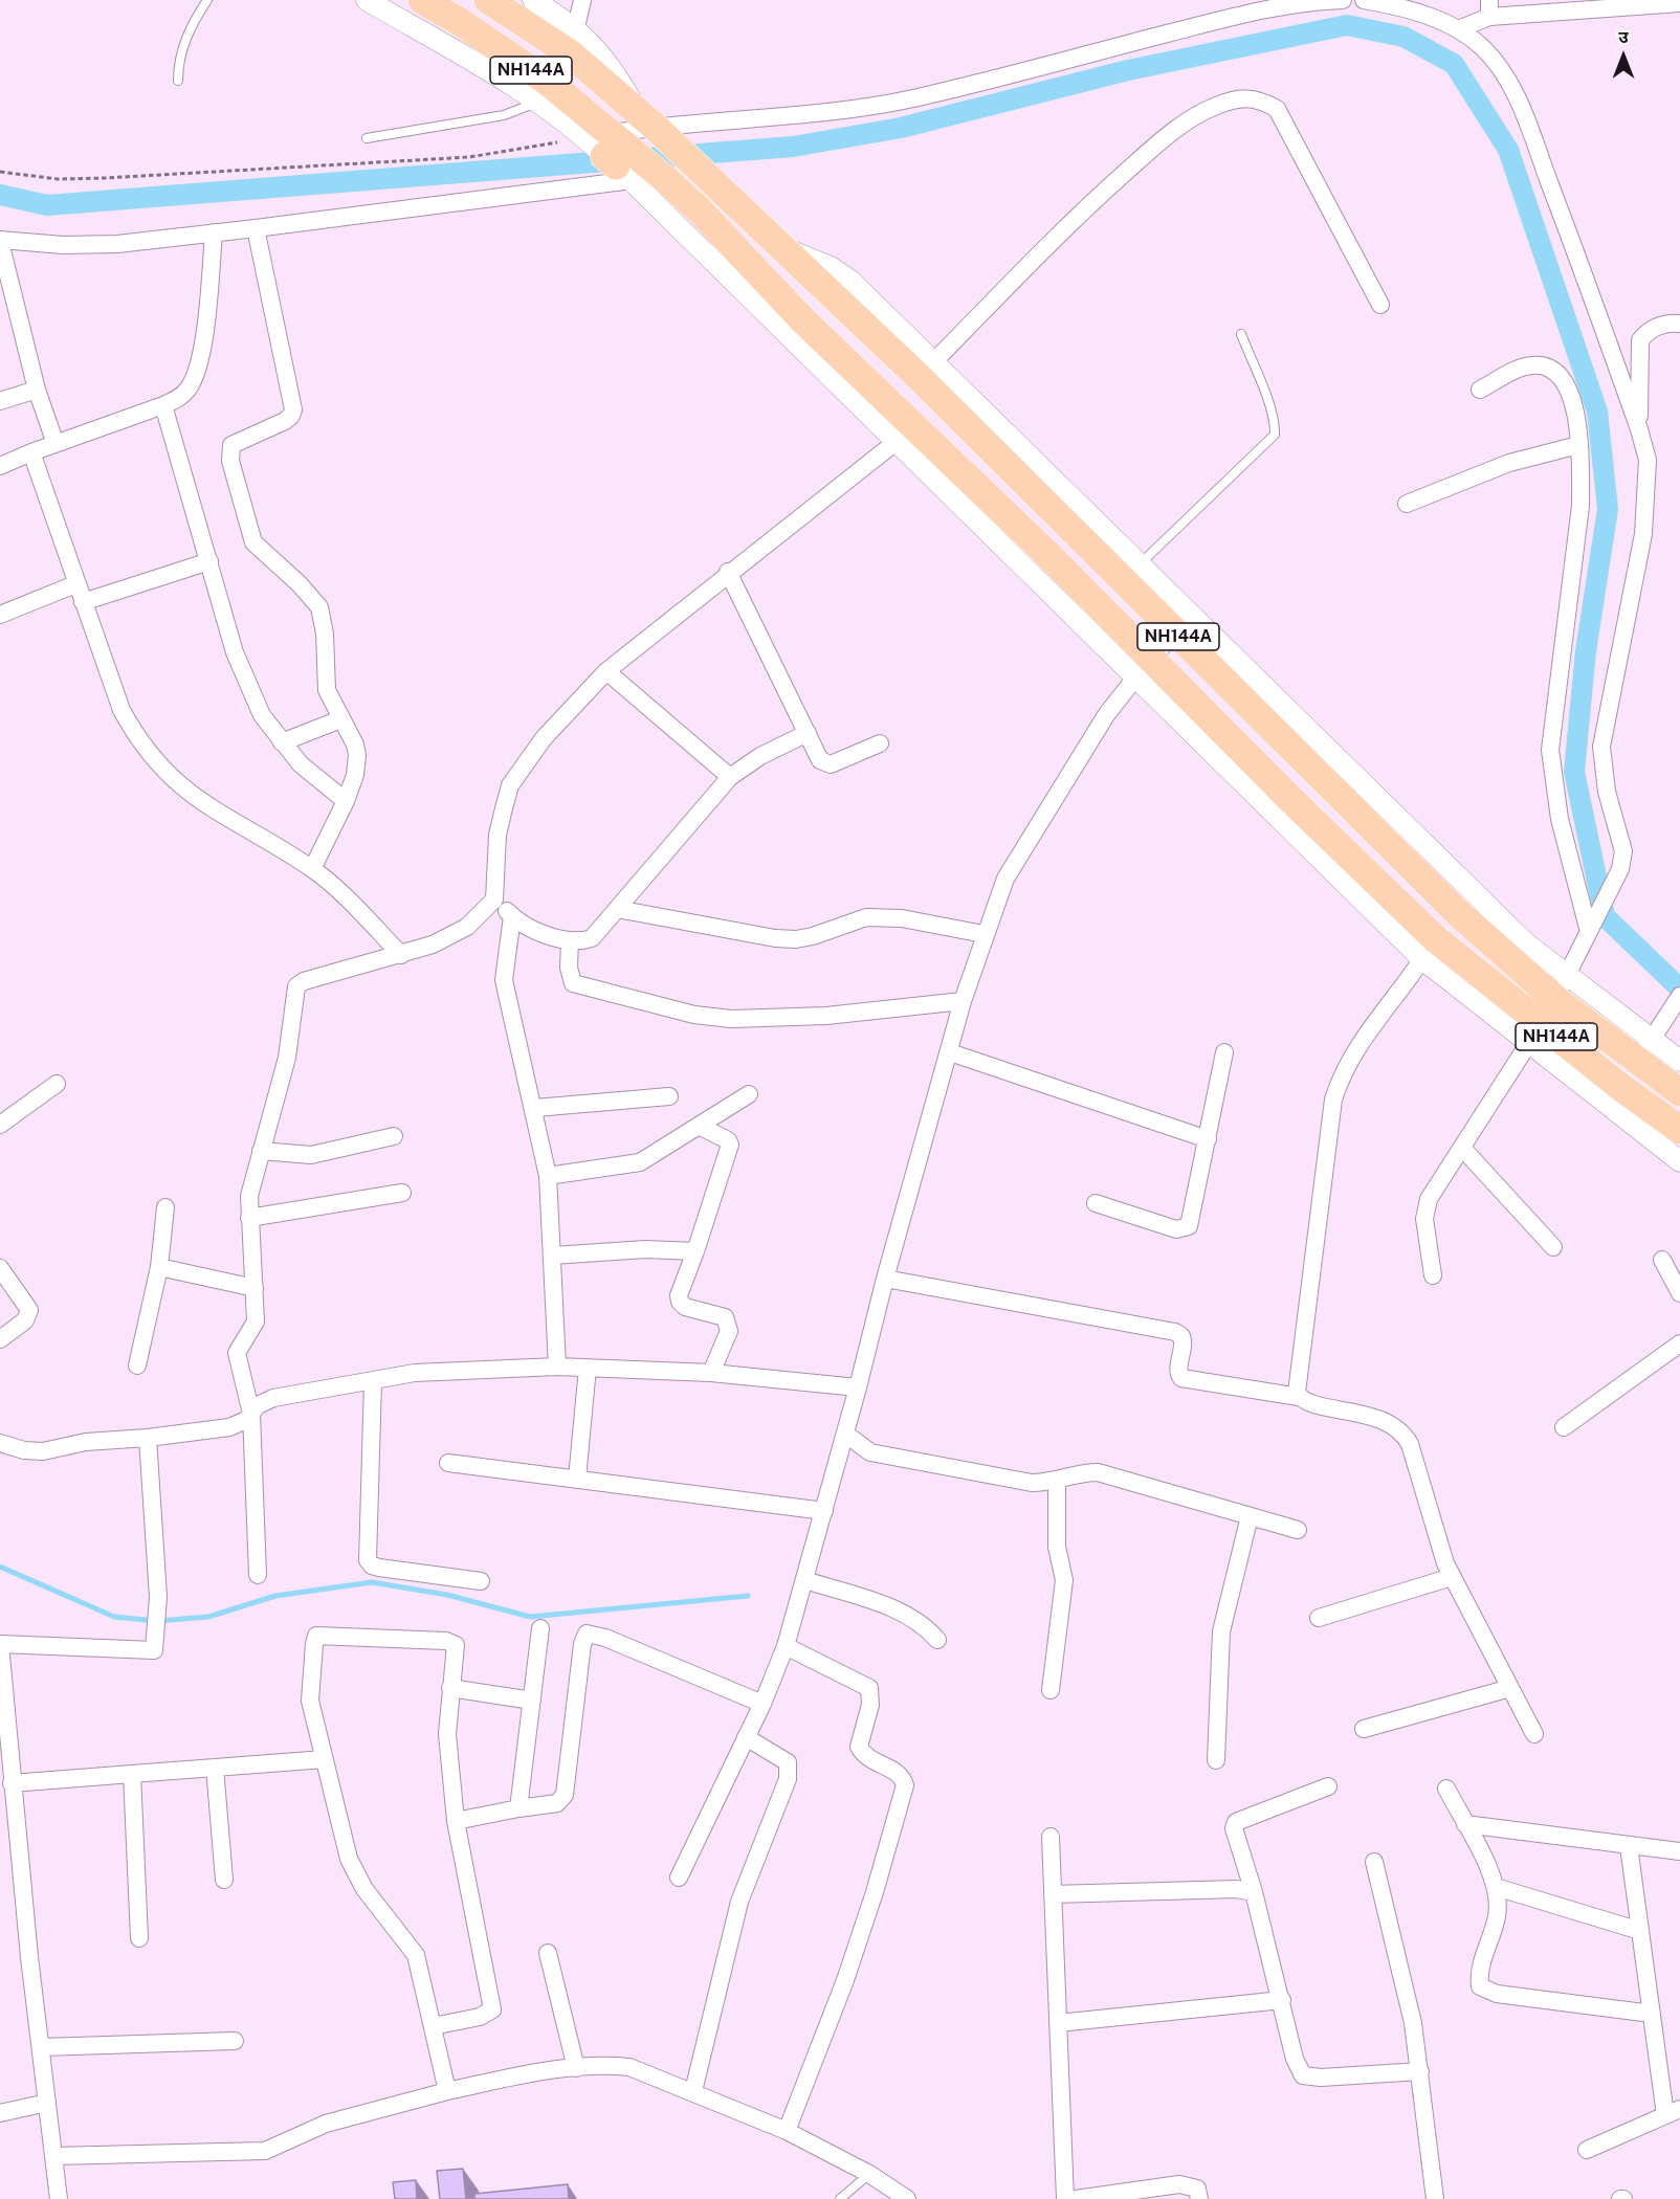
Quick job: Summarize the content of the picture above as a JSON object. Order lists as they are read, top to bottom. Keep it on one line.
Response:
{"streets":{"highway":["NH144A"]},"north":"top"}
